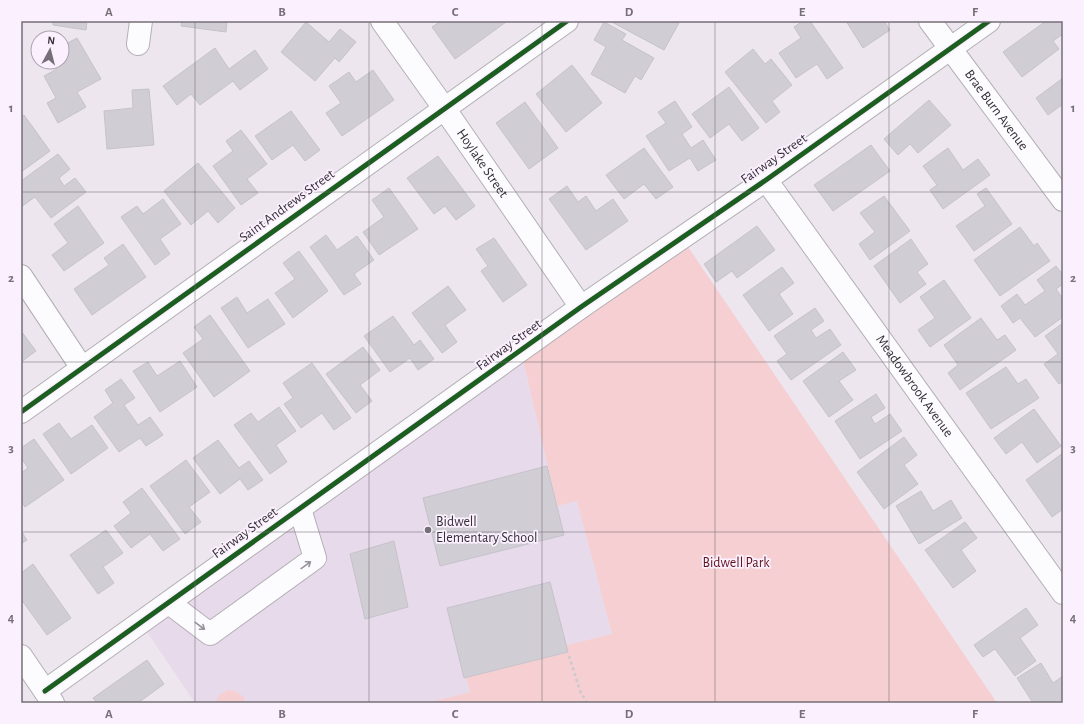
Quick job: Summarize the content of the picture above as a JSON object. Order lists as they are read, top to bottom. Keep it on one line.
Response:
{"streets":{"street":["Brae Burn Avenue","Fairway Street","Hoylake Street","Saint Andrews Street","Meadowbrook Avenue"]},"crossings":[["Brae Burn Avenue","Fairway Street"],["Fairway Street","Hoylake Street"],["Fairway Street","Meadowbrook Avenue"],["Hoylake Street","Saint Andrews Street"]],"parks":["Bidwell Park"],"places":["Bidwell Elementary School"],"north":"top","grid":{"columns":["A","B","C","D","E","F"],"rows":["1","2","3","4"]}}
